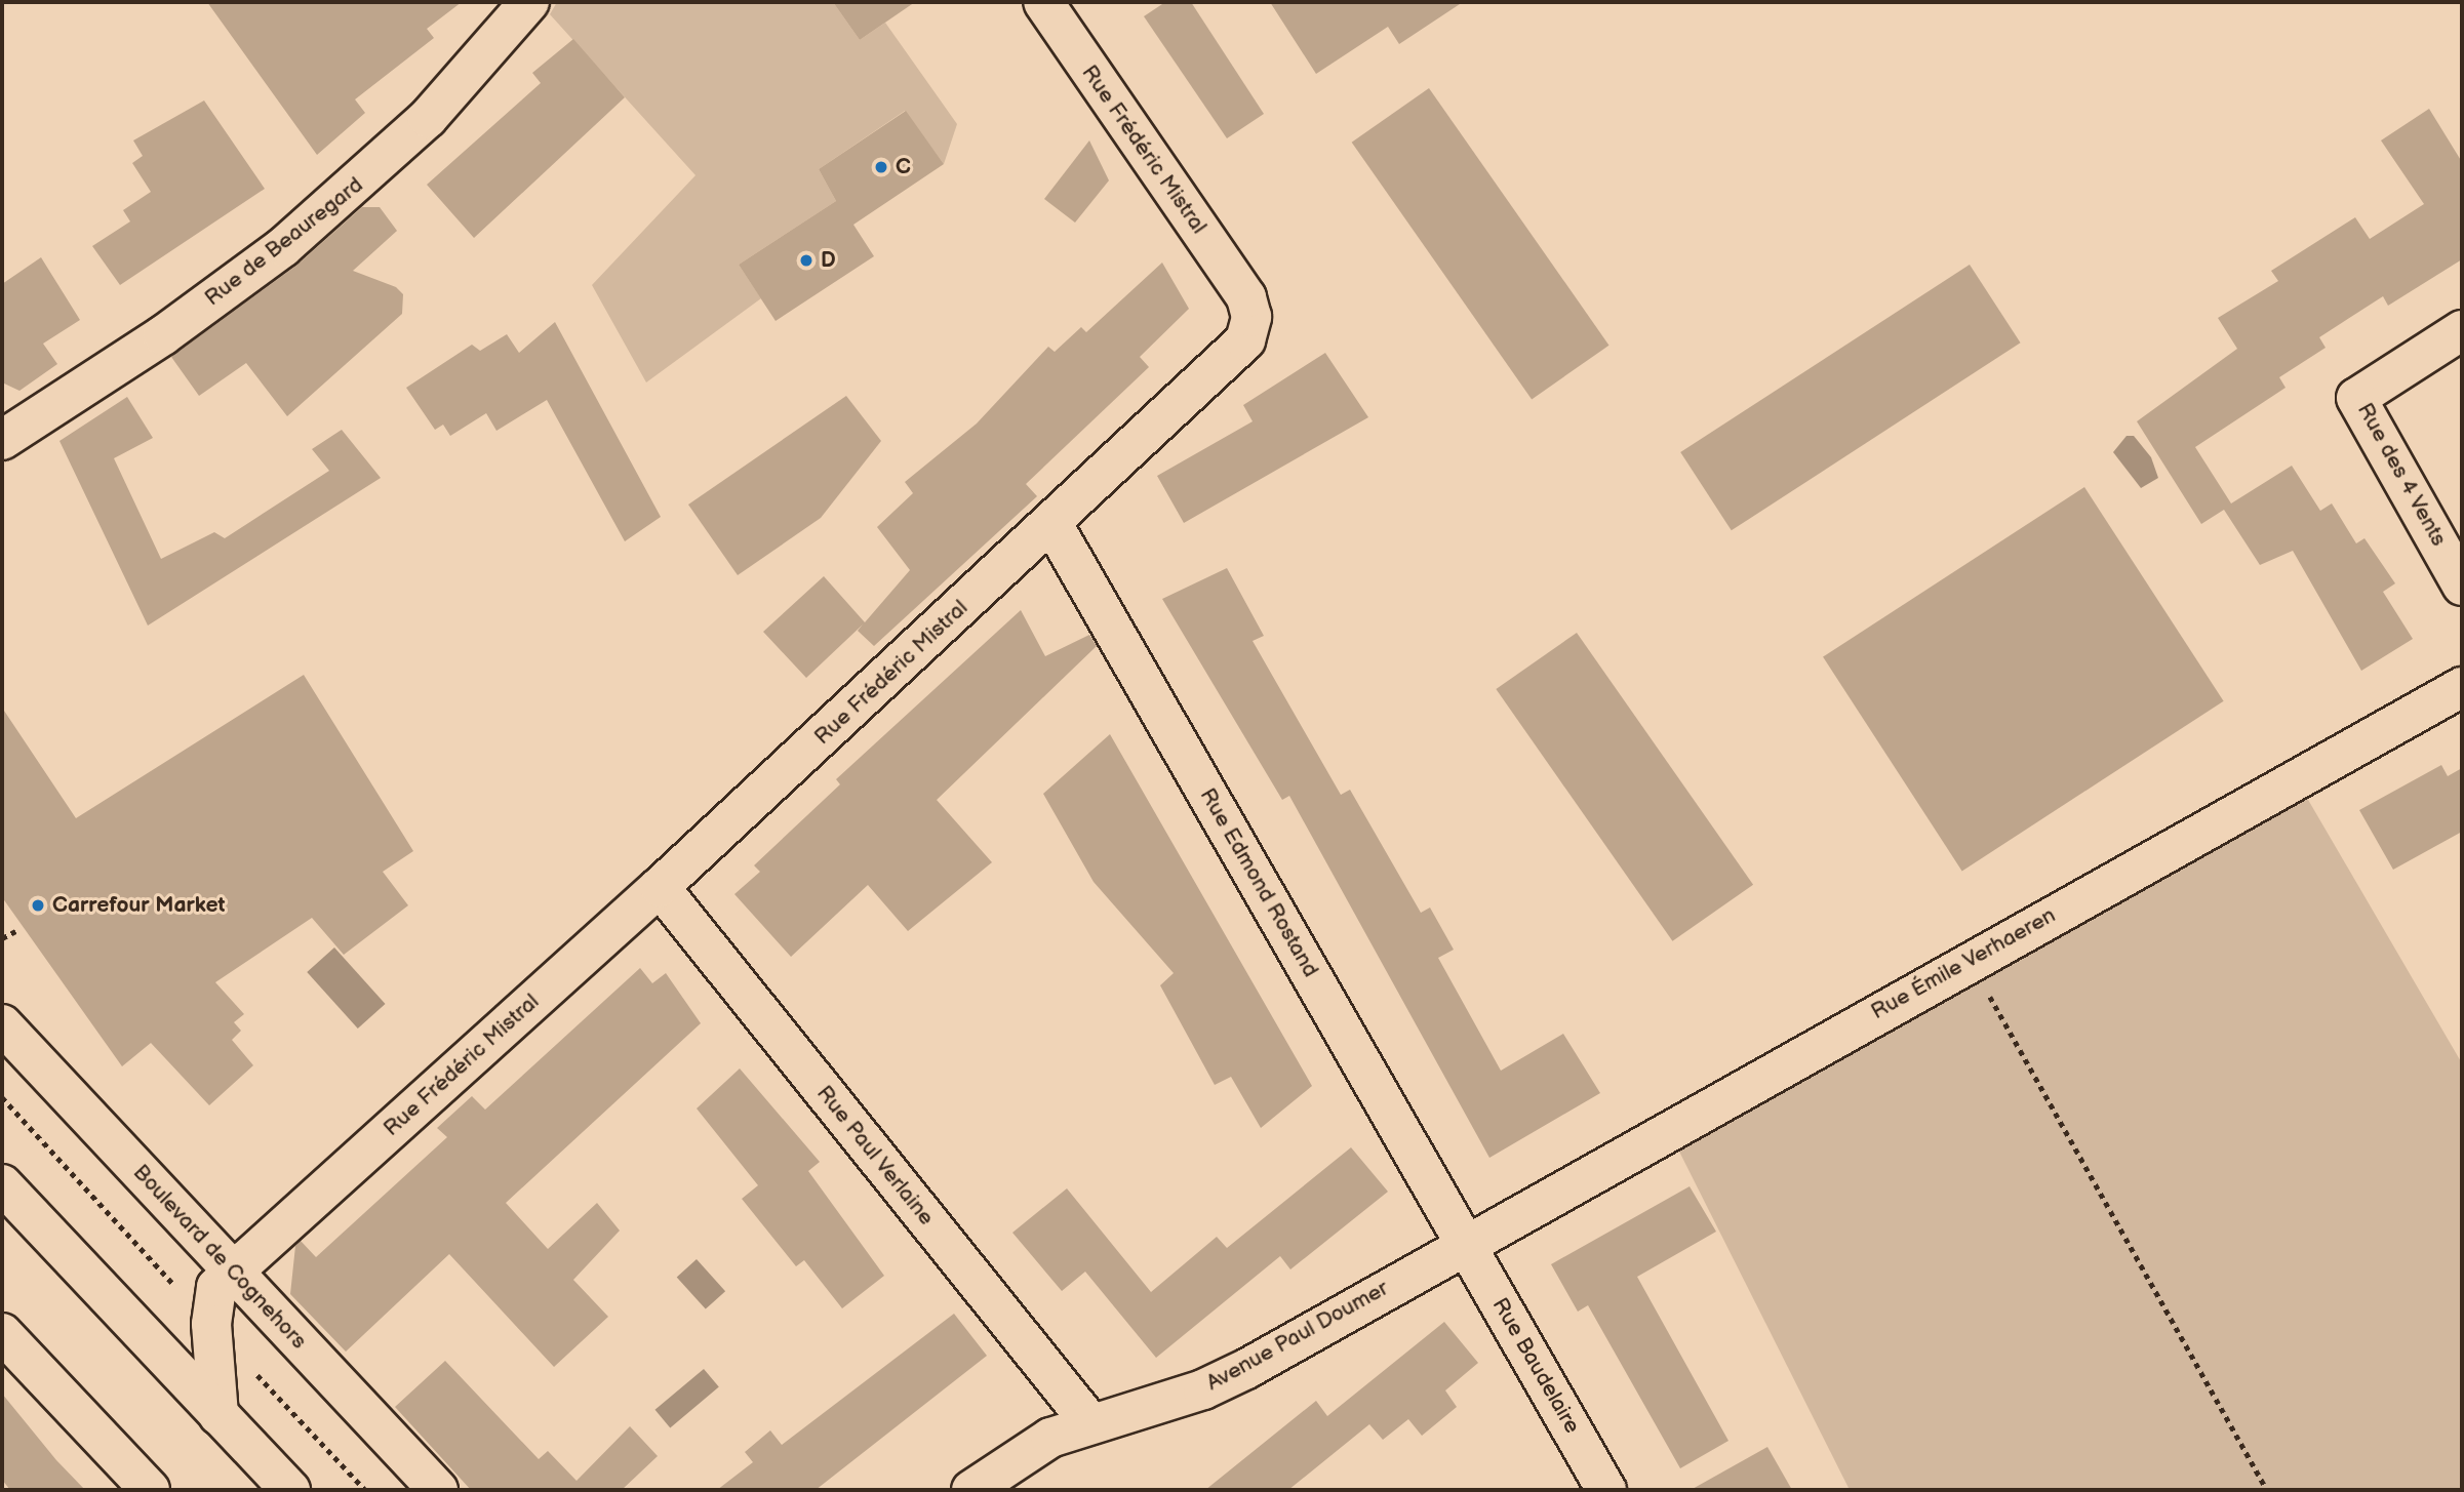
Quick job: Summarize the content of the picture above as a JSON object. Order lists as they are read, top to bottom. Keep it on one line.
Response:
{"streets":{"street":["Rue Frédéric Mistral","Rue de Beauregard","Rue des 4 Vents","Rue Edmond Rostand","Rue Émile Verhaeren","Rue Paul Verlaine","Boulevard de Cognehors","Avenue Paul Doumer","Rue Baudelaire"]},"crossings":[["Rue Frédéric Mistral","Rue Edmond Rostand"],["Rue Frédéric Mistral","Rue Paul Verlaine"],["Rue Frédéric Mistral","Boulevard de Cognehors"],["Rue Edmond Rostand","Rue Émile Verhaeren"],["Rue Edmond Rostand","Avenue Paul Doumer"],["Rue Edmond Rostand","Rue Baudelaire"],["Rue Émile Verhaeren","Avenue Paul Doumer"],["Rue Émile Verhaeren","Rue Baudelaire"],["Rue Paul Verlaine","Avenue Paul Doumer"],["Avenue Paul Doumer","Rue Baudelaire"]],"places":["C","D","Carrefour Market"]}
